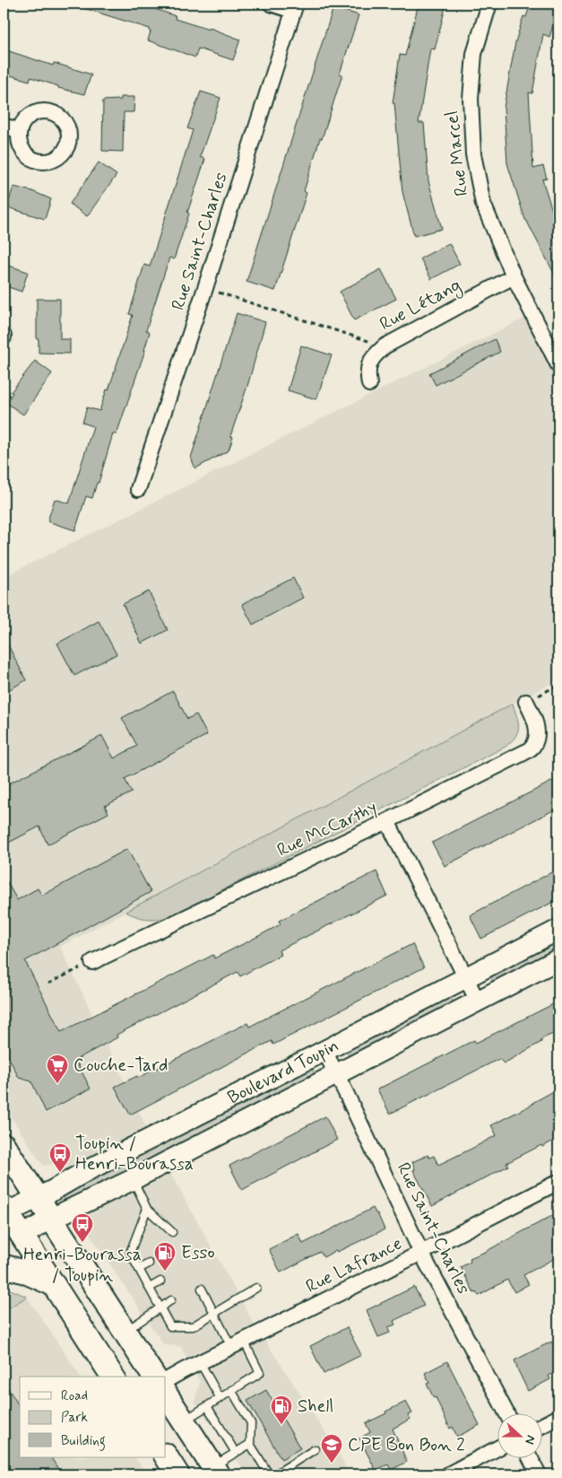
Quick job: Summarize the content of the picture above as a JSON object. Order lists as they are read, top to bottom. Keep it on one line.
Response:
{"streets":{"street":["Rue Marcel","Rue Saint-Charles","Rue Létang","Rue McCarthy","Boulevard Toupin","Rue Lafrance"]},"crossings":[["Rue Marcel","Rue Létang"],["Rue Saint-Charles","Boulevard Toupin"],["Rue Saint-Charles","Rue Lafrance"]],"places":{"supermarket":["Couche-Tard"],"bus stop":["Toupin / Henri-Bourassa","Henri-Bourassa / Toupin"],"fuel station":["Esso","Shell"],"school or university":["CPE Bon Bon 2"]},"legend":["Road","Park","Building"],"north":"right"}
